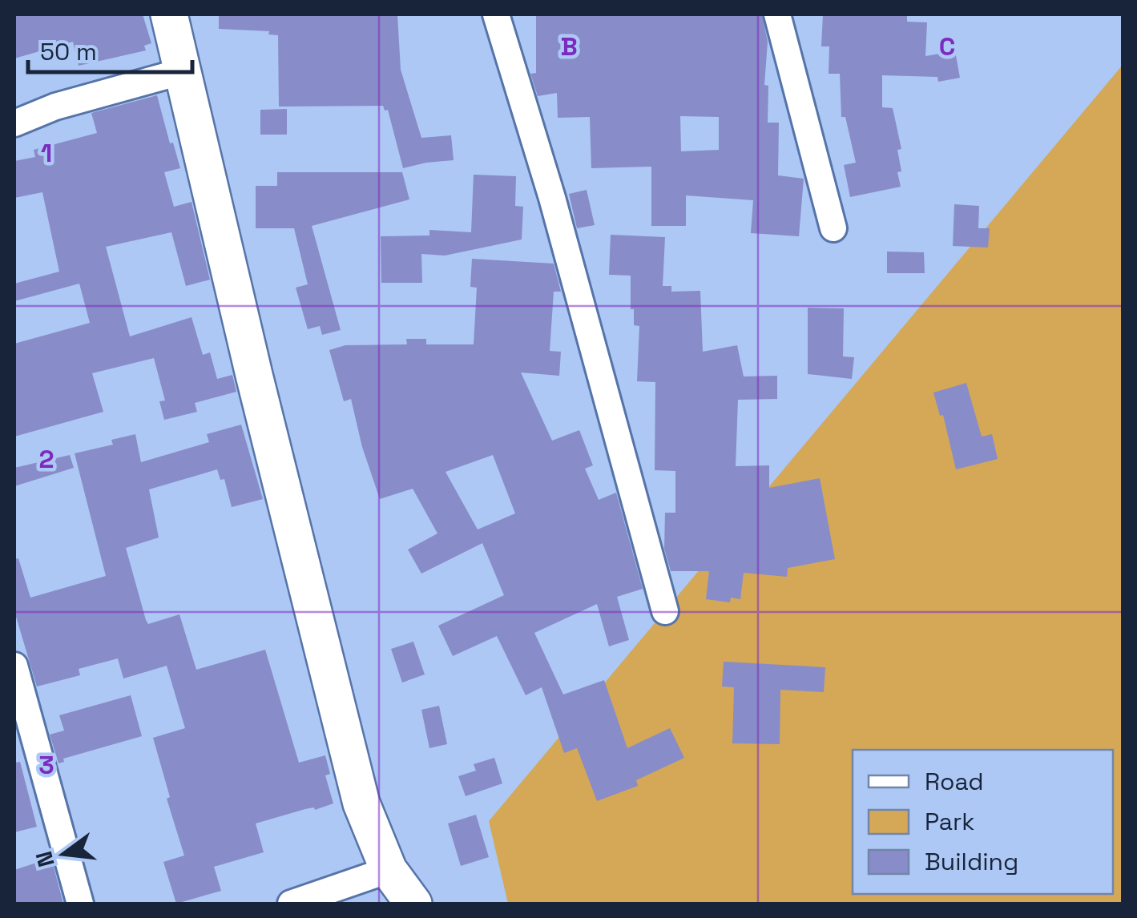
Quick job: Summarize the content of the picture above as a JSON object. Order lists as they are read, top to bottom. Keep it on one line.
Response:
{"legend":["Road","Park","Building"],"scale_bar":"50 m","north":"left","grid":{"columns":["B","C"],"rows":["1","2","3"]}}
